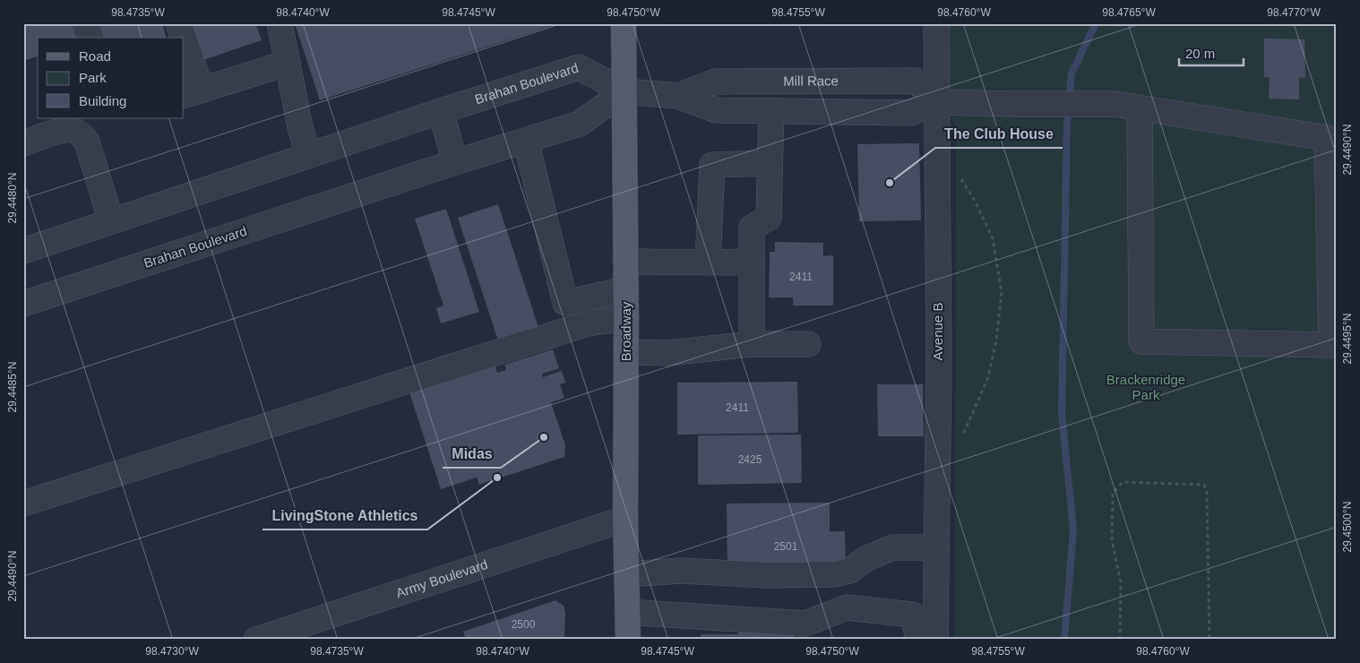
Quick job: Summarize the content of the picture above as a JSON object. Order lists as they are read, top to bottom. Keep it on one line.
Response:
{"streets":{"main road":["Broadway"],"street":["Mill Race","Brahan Boulevard","Avenue B","Army Boulevard"]},"crossings":[["Mill Race","Brahan Boulevard"],["Mill Race","Broadway"],["Mill Race","Avenue B"],["Brahan Boulevard","Broadway"],["Broadway","Army Boulevard"]],"parks":["Brackenridge Park"],"places":["The Club House","Midas","LivingStone Athletics"],"house_numbers":["2411","2411","2425","2501","2500"],"legend":["Road","Park","Building"],"scale_bar":"20 m","coordinates":["98.4735°W","98.4740°W","98.4745°W","98.4750°W","98.4755°W","98.4760°W","98.4765°W","98.4770°W","29.4490°N","29.4480°N","29.4495°N","29.4485°N","29.4500°N","98.4730°W"]}
